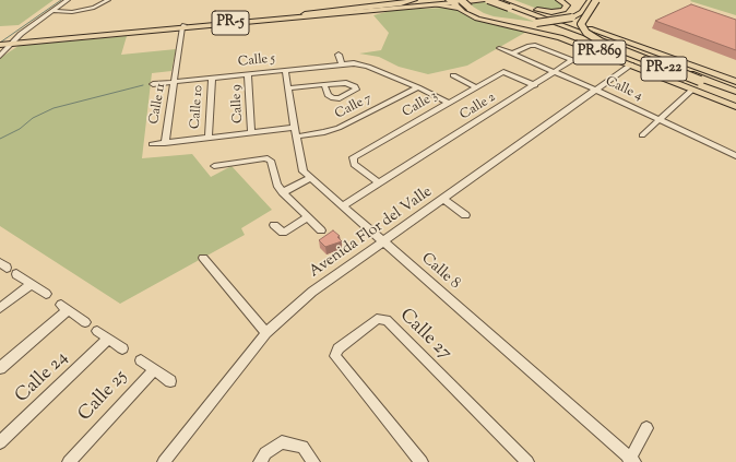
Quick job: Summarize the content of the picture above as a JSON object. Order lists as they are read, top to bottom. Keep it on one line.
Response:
{"streets":{"highway":["PR-5","PR-869","PR-22"],"street":["Calle 5","Calle 4","Calle 11","Calle 9","Calle 3","Calle 10","Calle 7","Calle 2","Avenida Flor del Valle","Calle 8","Calle 27","Calle 24","Calle 25"]},"crossings":[["PR-5","PR-869"],["PR-5","PR-22"],["PR-5","Calle 11"],["PR-869","Avenida Flor del Valle"],["Calle 5","Calle 11"],["Calle 5","Calle 9"],["Calle 5","Calle 3"],["Calle 5","Calle 10"],["Calle 5","Calle 7"],["Calle 5","Calle 8"],["Calle 4","Calle 2"],["Calle 4","Avenida Flor del Valle"],["Calle 11","Calle 9"],["Calle 11","Calle 10"],["Calle 11","Calle 7"],["Calle 9","Calle 7"],["Calle 3","Calle 2"],["Calle 7","Calle 8"],["Calle 2","Calle 8"],["Avenida Flor del Valle","Calle 8"]]}
